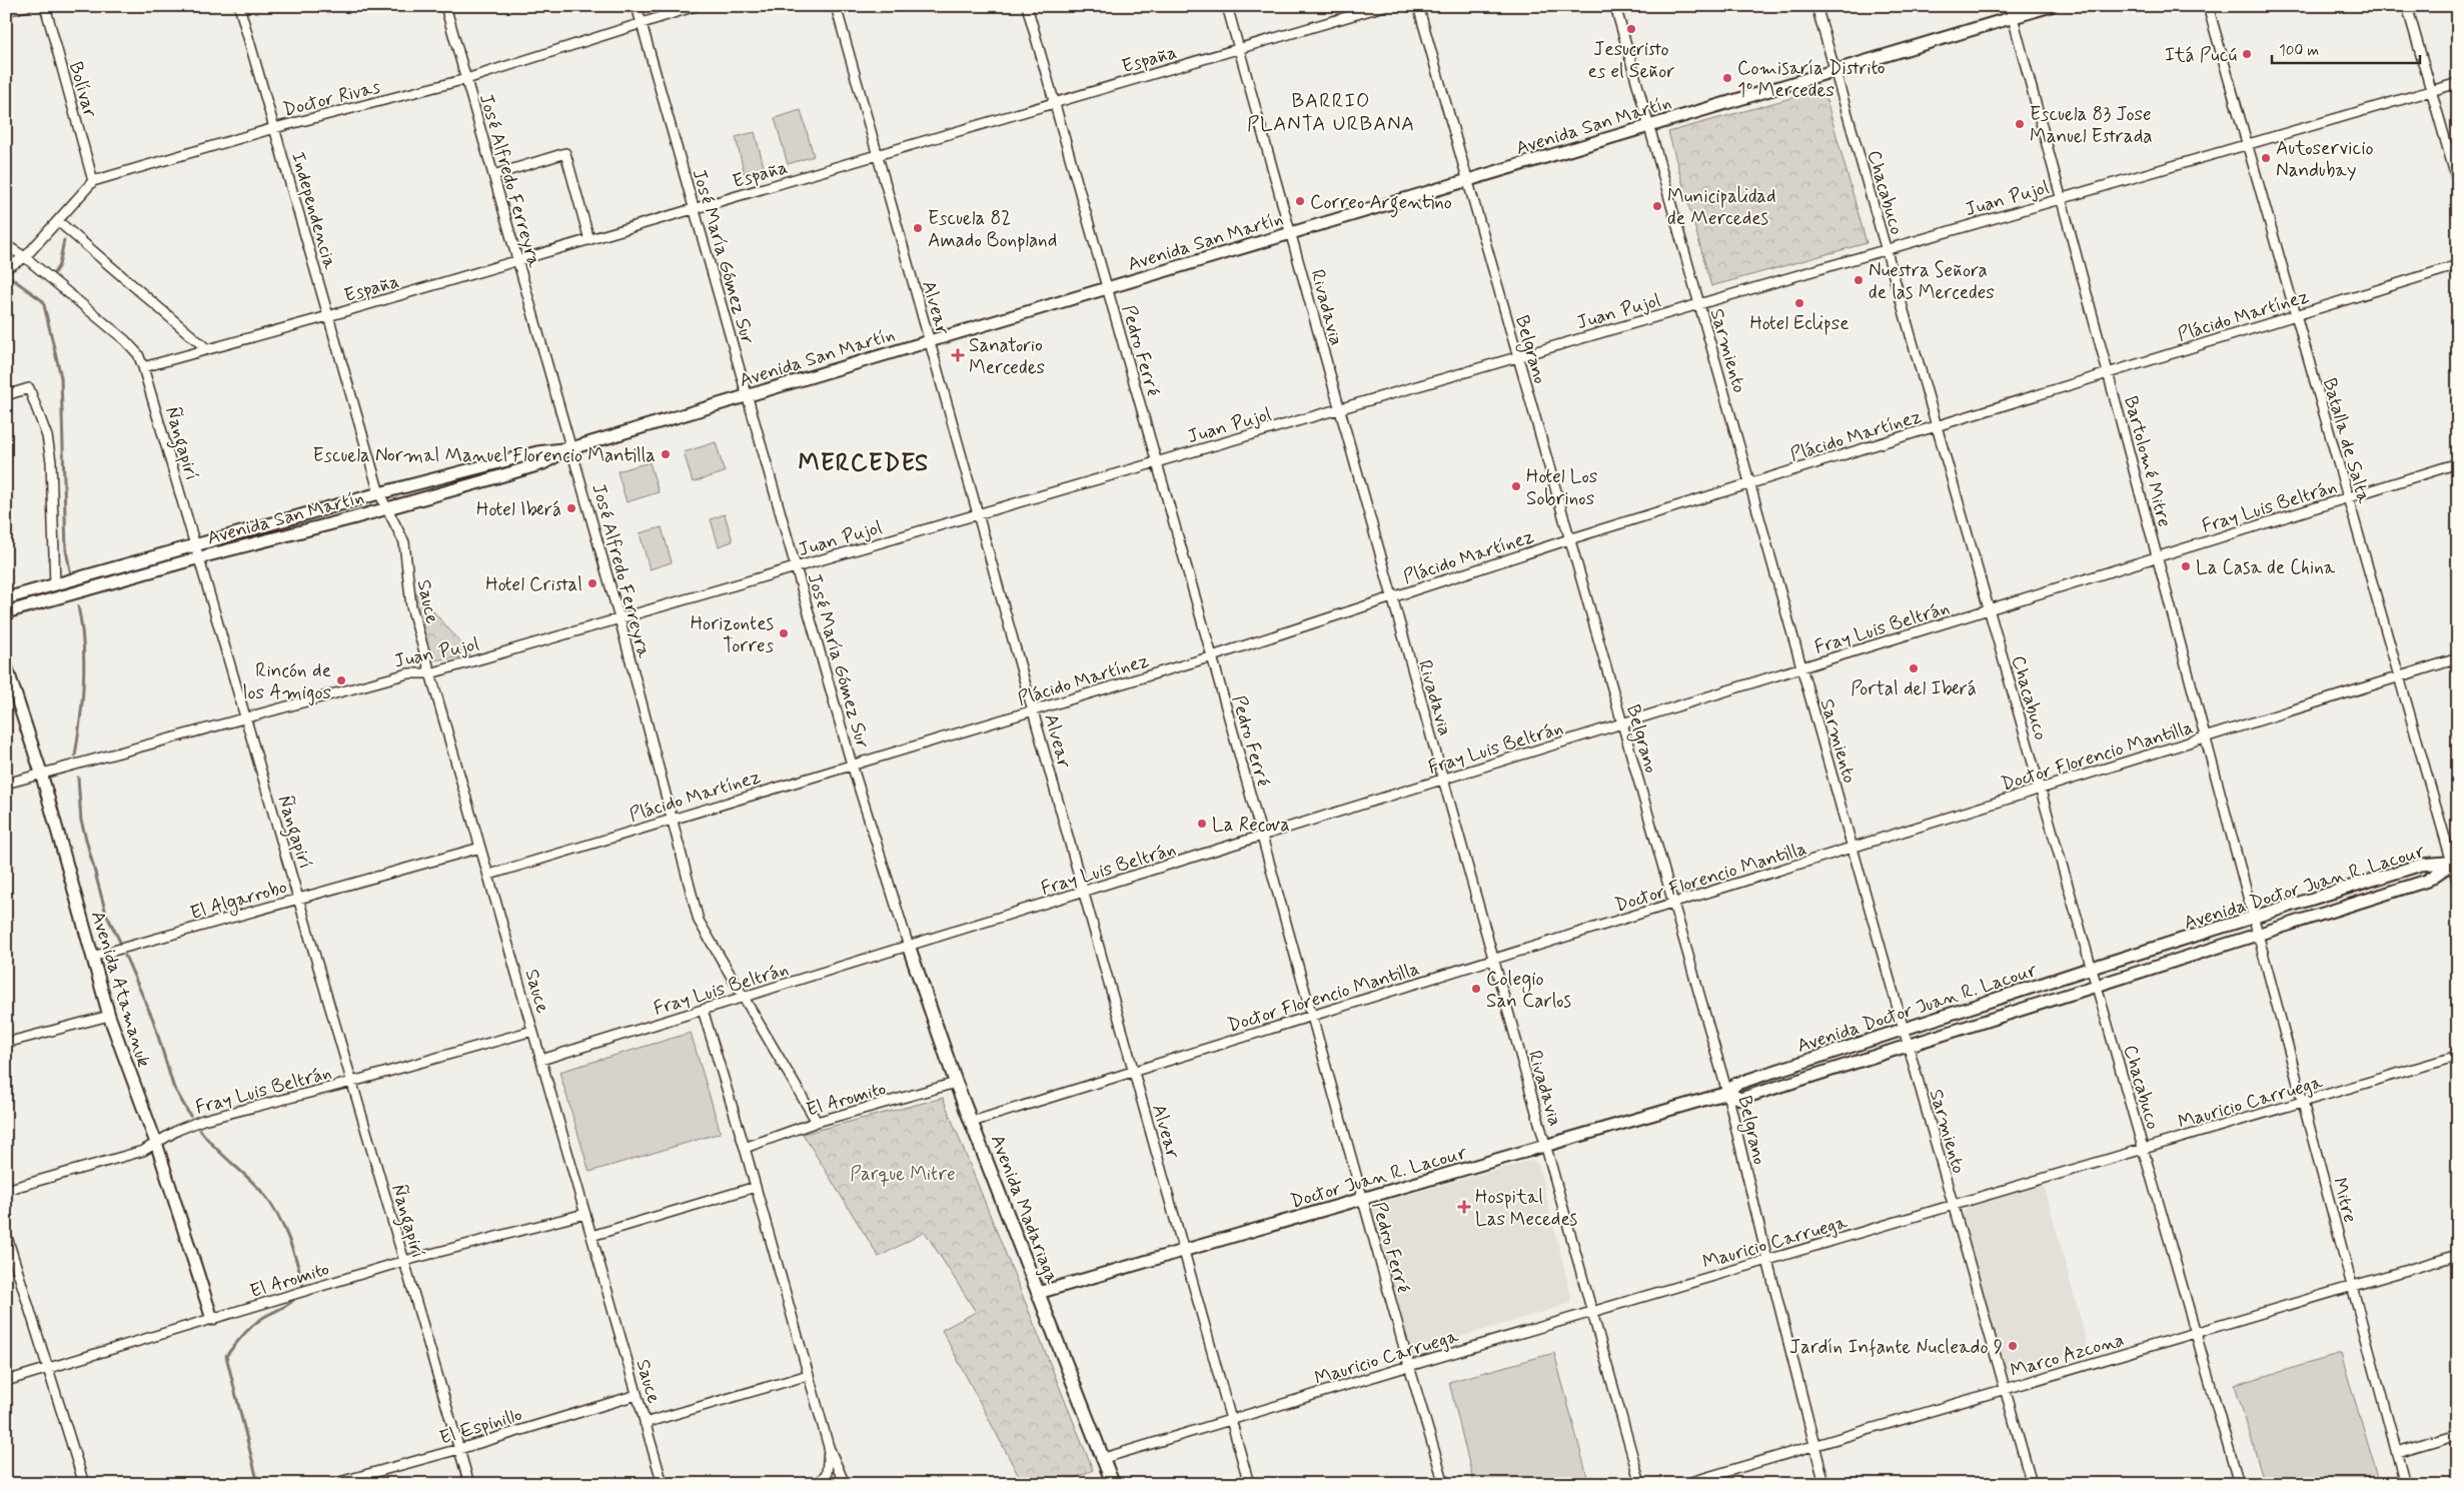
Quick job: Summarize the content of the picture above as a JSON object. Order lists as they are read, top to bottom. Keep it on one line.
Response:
{"streets":{"main road":["Avenida Madariaga"],"street":["España","Bolívar","Doctor Rivas","Avenida San Martín","José Alfredo Ferreyra","Chacabuco","Juan Pujol","Independencia","José María Gómez Sur","Alvear","Rivadavia","Plácido Martínez","Belgrano","Pedro Ferré","Sarmiento","Batalla de Salta","Ñangapirí","Bartolomé Mitre","Fray Luis Beltrán","Sauce","Doctor Florencio Mantilla","Avenida Doctor Juan R. Lacour","El Algarrobo","Avenida Atamanuk","El Aromito","Mauricio Carruega","Doctor Juan R. Lacour","Mitre","Marco Azcona","El Espinillo"]},"crossings":[["España","José Alfredo Ferreyra"],["España","Independencia"],["España","José María Gómez Sur"],["España","Alvear"],["España","Rivadavia"],["España","Pedro Ferré"],["España","Ñangapirí"],["Bolívar","Doctor Rivas"],["Doctor Rivas","José Alfredo Ferreyra"],["Doctor Rivas","Independencia"],["Doctor Rivas","José María Gómez Sur"],["Avenida San Martín","José Alfredo Ferreyra"],["Avenida San Martín","Chacabuco"],["Avenida San Martín","Independencia"],["Avenida San Martín","José María Gómez Sur"],["Avenida San Martín","Alvear"],["Avenida San Martín","Rivadavia"],["Avenida San Martín","Belgrano"],["Avenida San Martín","Pedro Ferré"],["Avenida San Martín","Sarmiento"],["Avenida San Martín","Ñangapirí"],["Avenida San Martín","Bartolomé Mitre"],["Avenida San Martín","Sauce"],["José Alfredo Ferreyra","Juan Pujol"],["José Alfredo Ferreyra","Plácido Martínez"],["José Alfredo Ferreyra","Fray Luis Beltrán"],["José Alfredo Ferreyra","El Aromito"],["Chacabuco","Juan Pujol"],["Chacabuco","Plácido Martínez"],["Chacabuco","Fray Luis Beltrán"],["Chacabuco","Doctor Florencio Mantilla"],["Chacabuco","Avenida Doctor Juan R. Lacour"],["Chacabuco","Mauricio Carruega"],["Chacabuco","Marco Azcona"],["Juan Pujol","José María Gómez Sur"],["Juan Pujol","Alvear"],["Juan Pujol","Rivadavia"],["Juan Pujol","Belgrano"],["Juan Pujol","Pedro Ferré"],["Juan Pujol","Sarmiento"],["Juan Pujol","Batalla de Salta"],["Juan Pujol","Ñangapirí"],["Juan Pujol","Bartolomé Mitre"],["Juan Pujol","Sauce"],["Juan Pujol","Avenida Atamanuk"],["Independencia","Sauce"],["José María Gómez Sur","Plácido Martínez"],["José María Gómez Sur","Fray Luis Beltrán"],["José María Gómez Sur","Avenida Madariaga"],["Alvear","Plácido Martínez"],["Alvear","Fray Luis Beltrán"],["Alvear","Doctor Florencio Mantilla"],["Alvear","Mauricio Carruega"],["Alvear","Doctor Juan R. Lacour"],["Rivadavia","Plácido Martínez"],["Rivadavia","Fray Luis Beltrán"],["Rivadavia","Doctor Florencio Mantilla"],["Rivadavia","Mauricio Carruega"],["Rivadavia","Doctor Juan R. Lacour"],["Plácido Martínez","Belgrano"],["Plácido Martínez","Pedro Ferré"],["Plácido Martínez","Sarmiento"],["Plácido Martínez","Batalla de Salta"],["Plácido Martínez","Bartolomé Mitre"],["Plácido Martínez","Sauce"],["Belgrano","Fray Luis Beltrán"],["Belgrano","Doctor Florencio Mantilla"],["Belgrano","Avenida Doctor Juan R. Lacour"],["Belgrano","Mauricio Carruega"],["Belgrano","Doctor Juan R. Lacour"],["Belgrano","Marco Azcona"],["Pedro Ferré","Fray Luis Beltrán"],["Pedro Ferré","Doctor Florencio Mantilla"],["Pedro Ferré","Mauricio Carruega"],["Pedro Ferré","Doctor Juan R. Lacour"],["Sarmiento","Fray Luis Beltrán"],["Sarmiento","Doctor Florencio Mantilla"],["Sarmiento","Avenida Doctor Juan R. Lacour"],["Sarmiento","Mauricio Carruega"],["Sarmiento","Marco Azcona"],["Batalla de Salta","Fray Luis Beltrán"],["Batalla de Salta","Doctor Florencio Mantilla"],["Batalla de Salta","Avenida Doctor Juan R. Lacour"],["Ñangapirí","Fray Luis Beltrán"],["Ñangapirí","El Algarrobo"],["Ñangapirí","El Aromito"],["Ñangapirí","El Espinillo"],["Bartolomé Mitre","Fray Luis Beltrán"],["Bartolomé Mitre","Doctor Florencio Mantilla"],["Bartolomé Mitre","Avenida Doctor Juan R. Lacour"],["Bartolomé Mitre","Mitre"],["Fray Luis Beltrán","Sauce"],["Fray Luis Beltrán","Avenida Atamanuk"],["Fray Luis Beltrán","Avenida Madariaga"],["Sauce","El Algarrobo"],["Sauce","El Aromito"],["Sauce","El Espinillo"],["Doctor Florencio Mantilla","Avenida Madariaga"],["Avenida Doctor Juan R. Lacour","Doctor Juan R. Lacour"],["Avenida Doctor Juan R. Lacour","Mitre"],["El Algarrobo","Avenida Atamanuk"],["Avenida Atamanuk","El Aromito"],["El Aromito","Avenida Madariaga"],["Mauricio Carruega","Mitre"],["Mauricio Carruega","Avenida Madariaga"],["Doctor Juan R. Lacour","Avenida Madariaga"],["Mitre","Marco Azcona"]],"districts":["BARRIO PLANTA URBANA","MERCEDES"],"parks":["Parque Mitre"],"places":{"other":["Jesucristo es el Señor","Itá Pucú","Comisaría Distrito 1º Mercedes","Escuela 83 Jose Manuel Estrada","Autoservicio Nandubay","Correo Argentino","Municipalidad de Mercedes","Escuela 82 Amado Bonpland","Nuestra Señora de las Mercedes","Hotel Eclipse","Escuela Normal Manuel Florencio Mantilla","Hotel Los Sobrinos","Hotel Iberá","La Casa de China","Hotel Cristal","Horizontes Torres","Portal del Iberá","Rincón de los Amigos","La Recova","Colegio San Carlos","Jardín Infante Nucleado 9"],"health":["Sanatorio Mercedes","Hospital Las Mecedes"]},"scale_bar":"100 m"}
